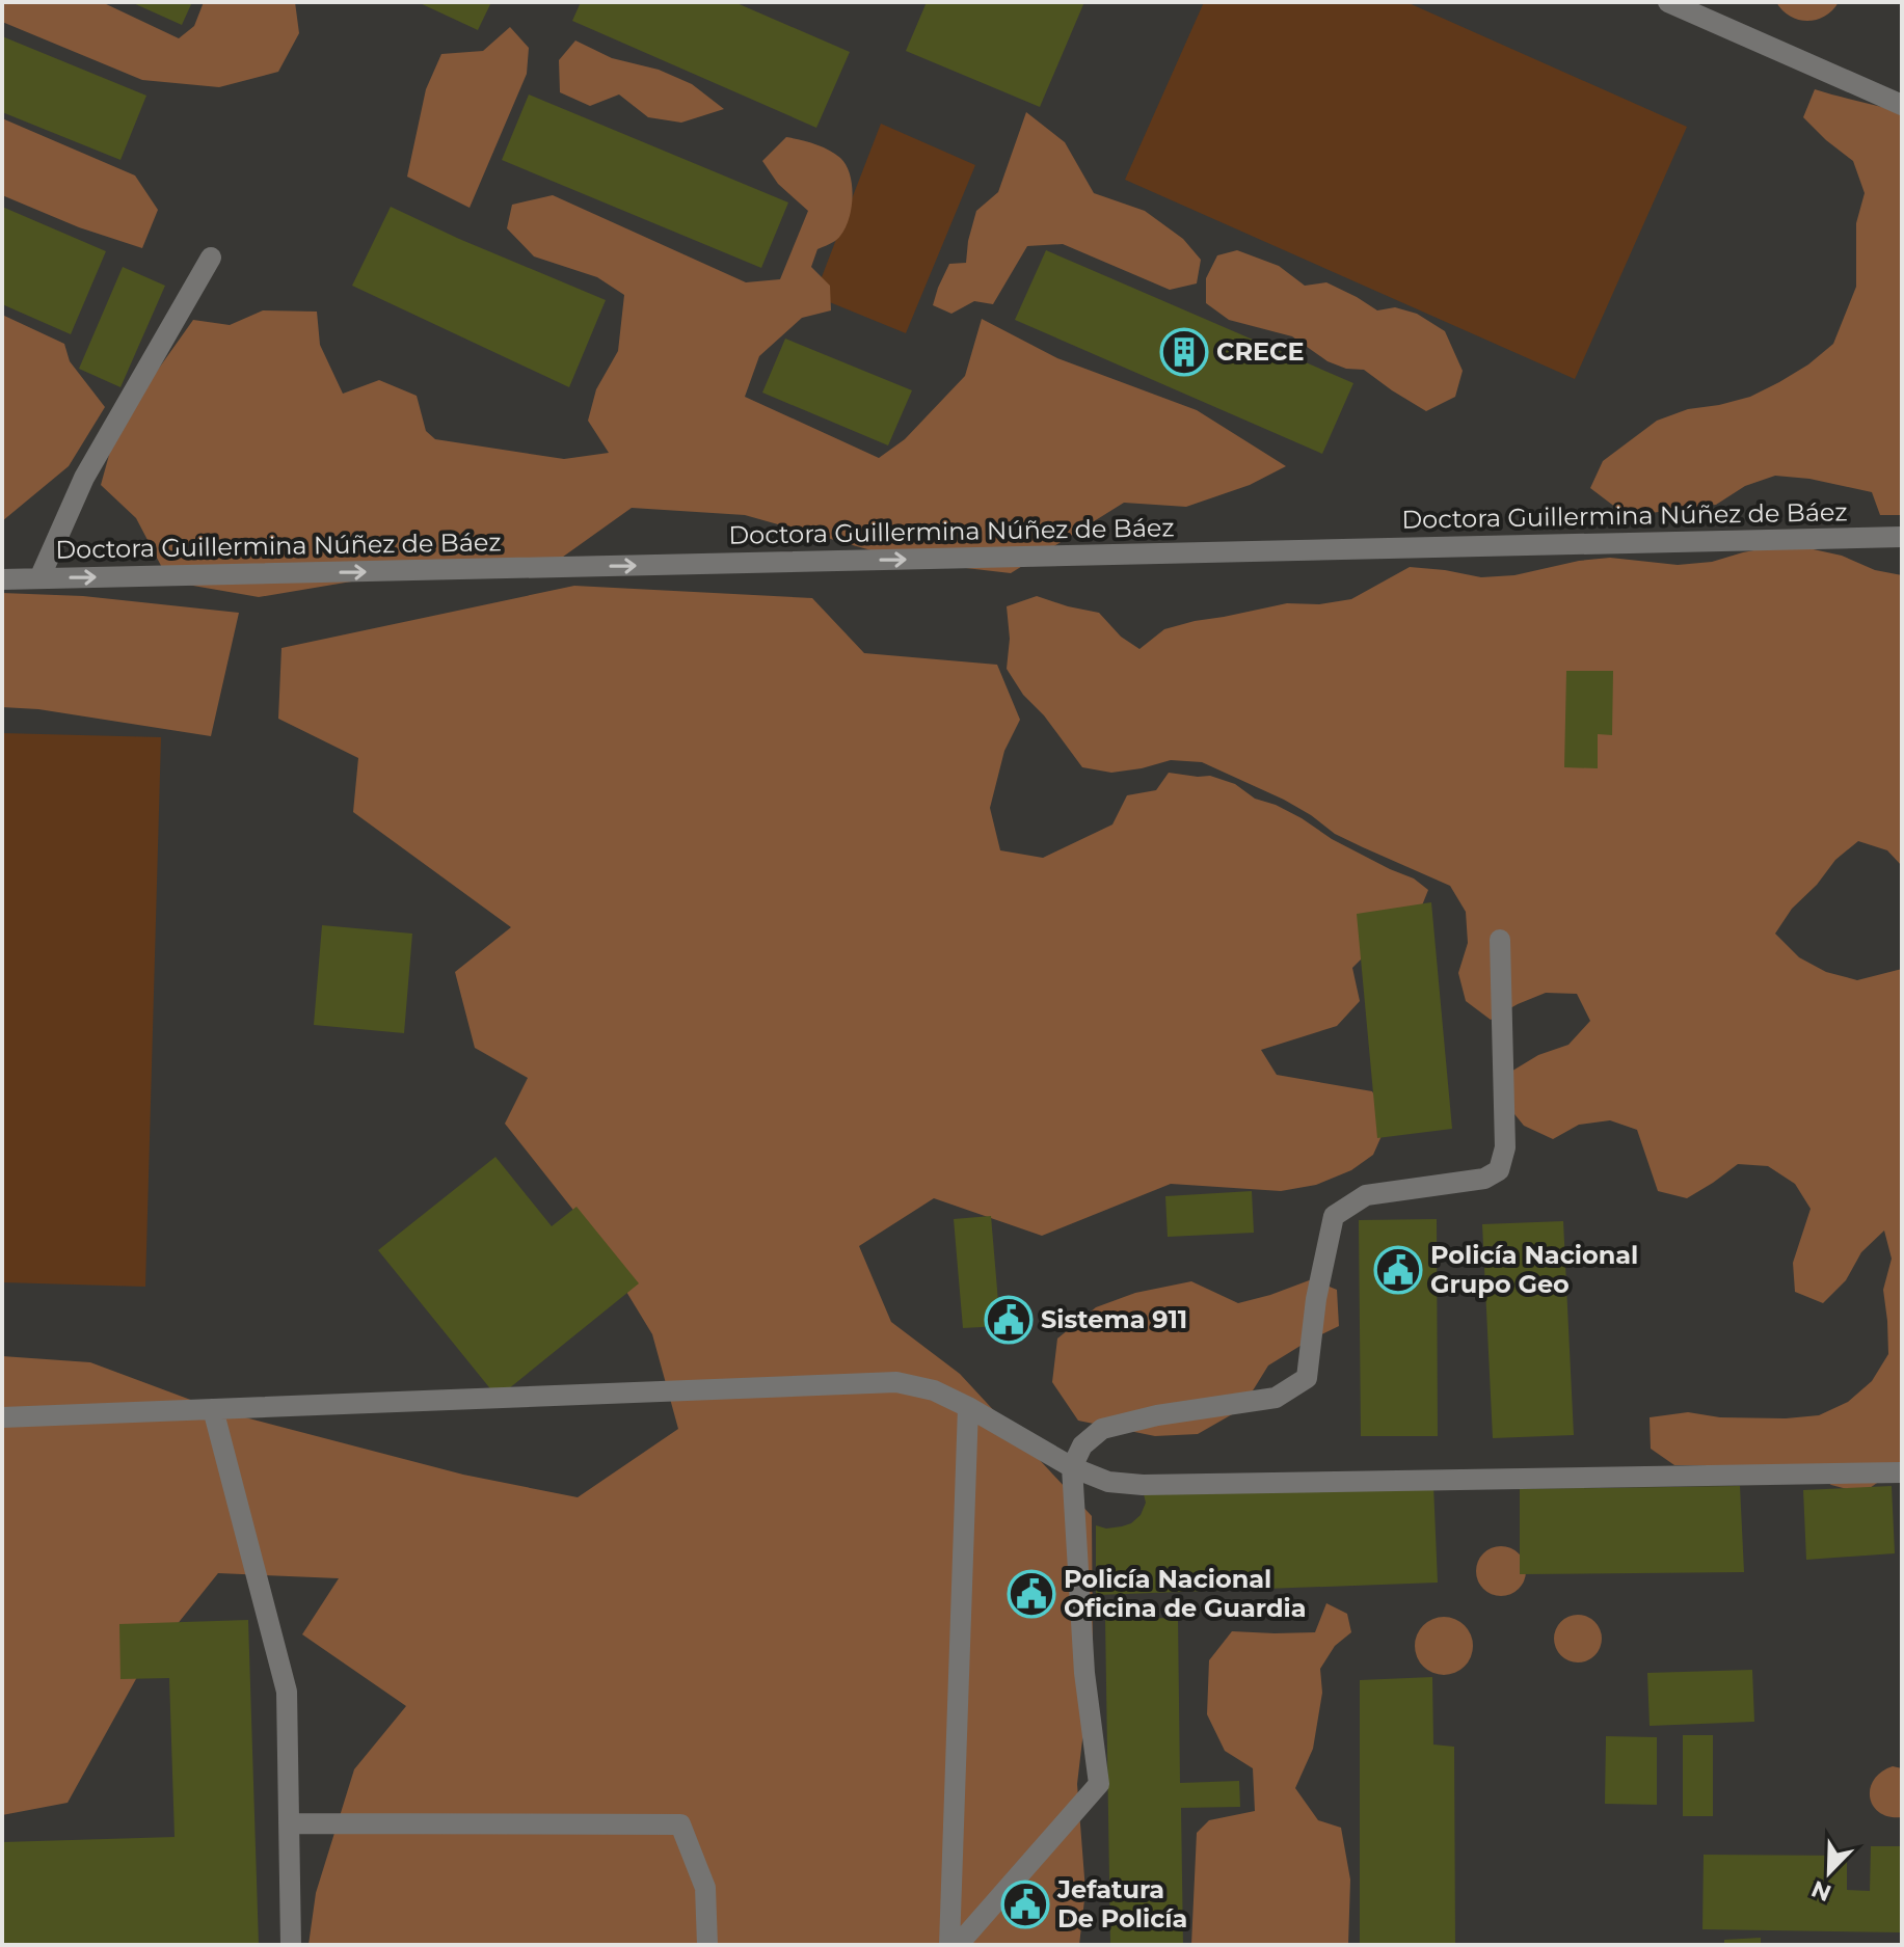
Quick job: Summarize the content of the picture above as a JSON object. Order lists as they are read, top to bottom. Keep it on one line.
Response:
{"streets":{"street":["Doctora Guillermina Núñez de Báez"]},"one_way":["Doctora Guillermina Núñez de Báez"],"places":{"building":["CRECE"],"public building":["Policía Nacional Grupo Geo","Sistema 911","Policía Nacional Oficina de Guardia","Jefatura De Policía"]},"north":"bottom left"}
